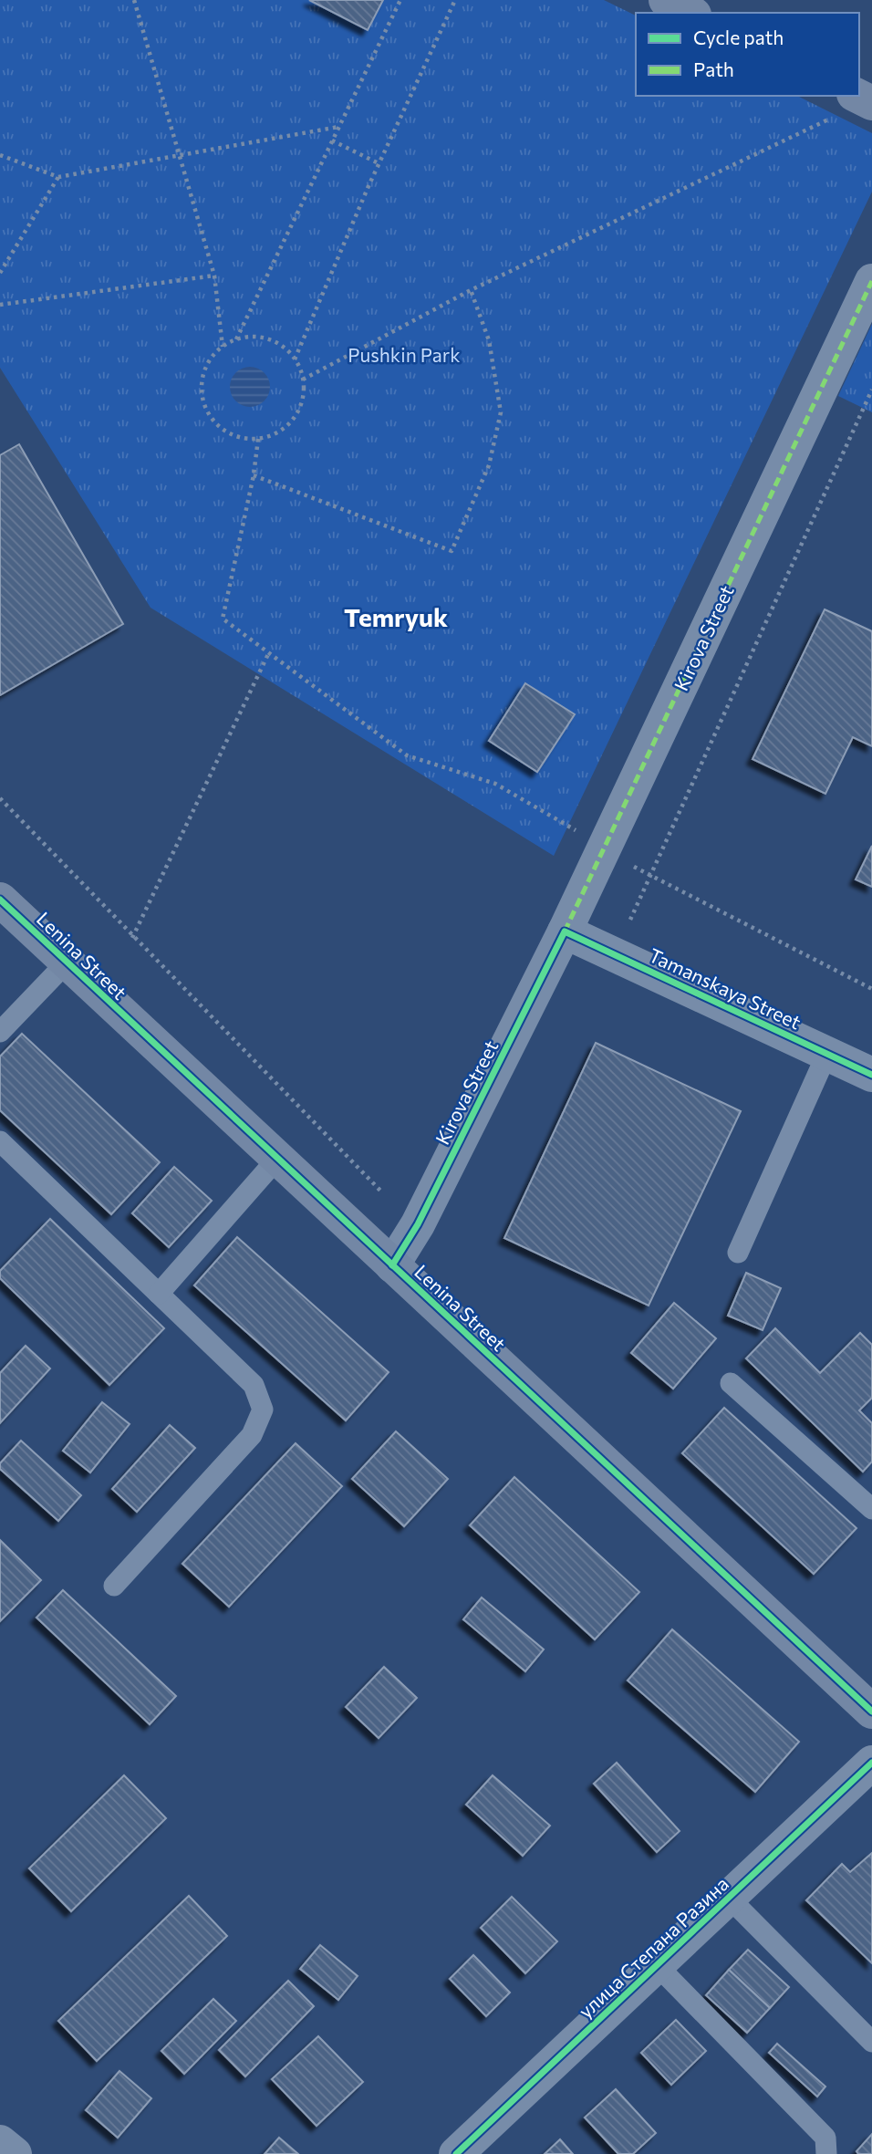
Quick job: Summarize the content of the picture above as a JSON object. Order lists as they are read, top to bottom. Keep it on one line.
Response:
{"streets":{"street":["Kirova Street","Lenina Street","Tamanskaya Street","улица Степана Разина"]},"crossings":[["Kirova Street","Lenina Street"],["Kirova Street","Tamanskaya Street"]],"districts":["Temryuk"],"parks":["Pushkin Park"],"legend":["Cycle path","Path"]}
